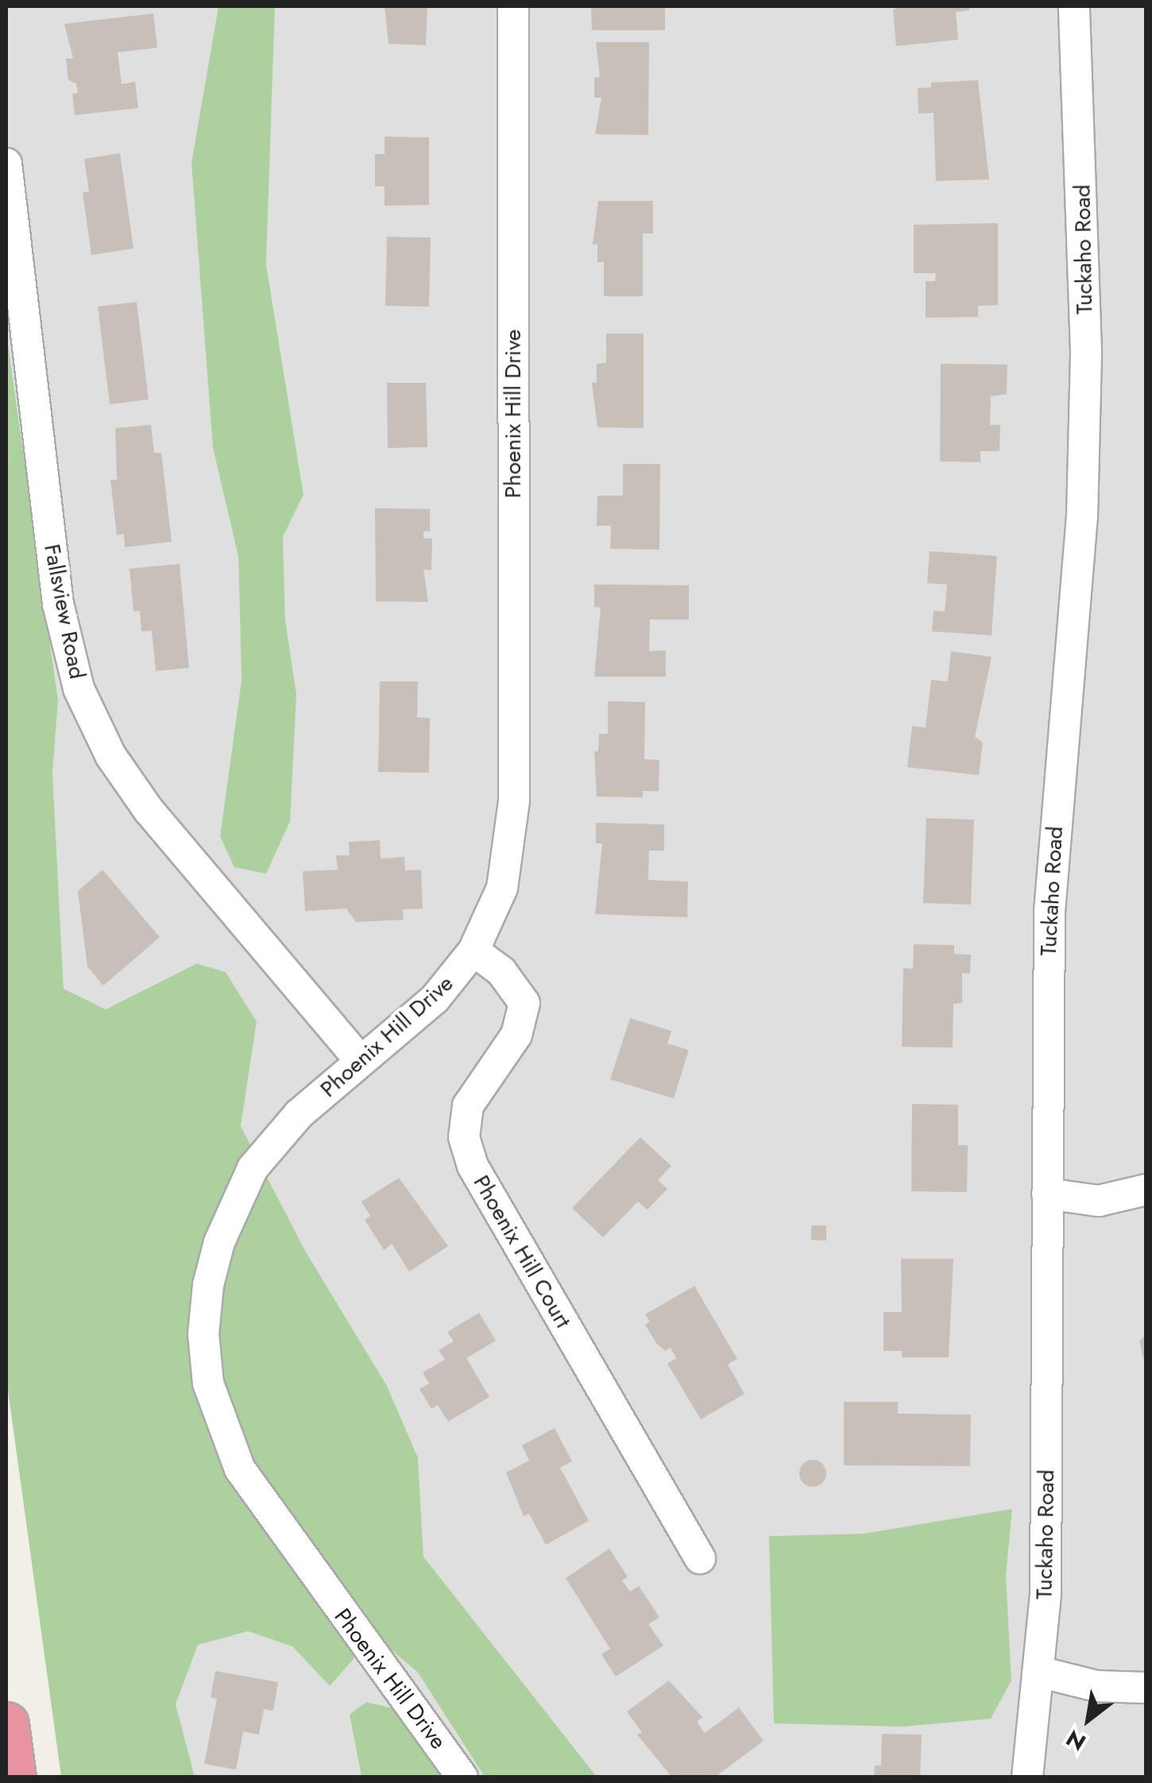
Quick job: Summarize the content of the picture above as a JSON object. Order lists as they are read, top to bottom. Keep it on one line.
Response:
{"streets":{"street":["Tuckaho Road","Phoenix Hill Drive","Fallsview Road","Phoenix Hill Court"]},"crossings":[["Phoenix Hill Drive","Fallsview Road"],["Phoenix Hill Drive","Phoenix Hill Court"]],"north":"bottom left"}
